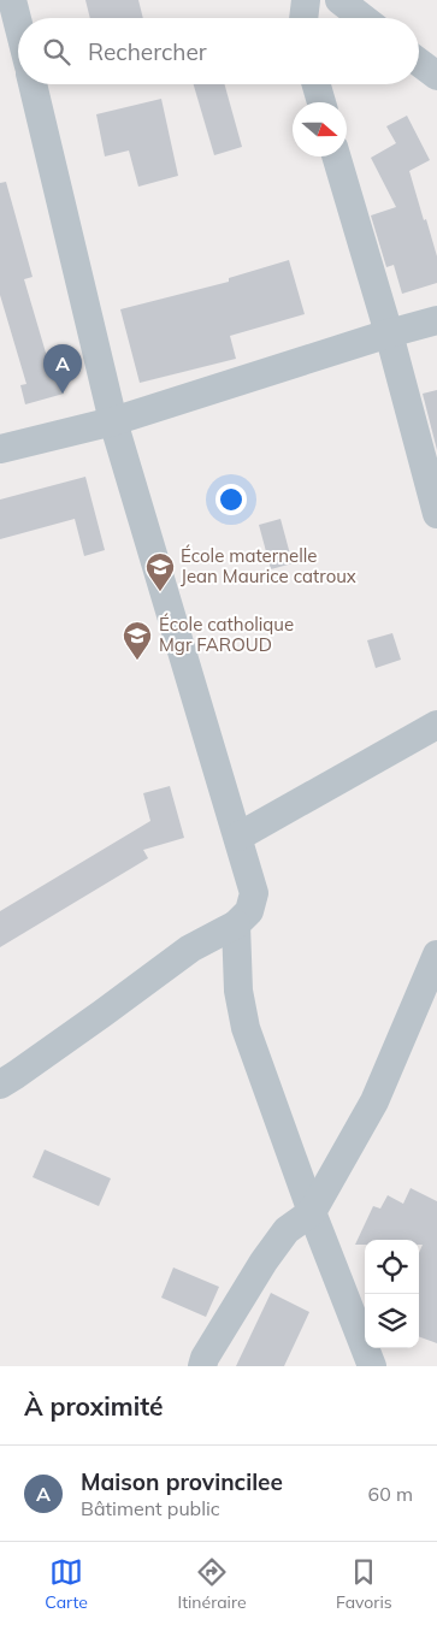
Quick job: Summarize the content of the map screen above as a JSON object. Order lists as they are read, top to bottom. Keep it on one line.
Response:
{"places":{"school or university":["École maternelle Jean Maurice catroux","École catholique Mgr FAROUD"]},"north":"right","page":{"search":"Rechercher","pins":"A","heading":"À proximité","list":[{"mark":"A","name":"Maison provincilee","note":"Bâtiment public","value":"60 m"}],"nav":["Carte","Itinéraire","Favoris"]}}
